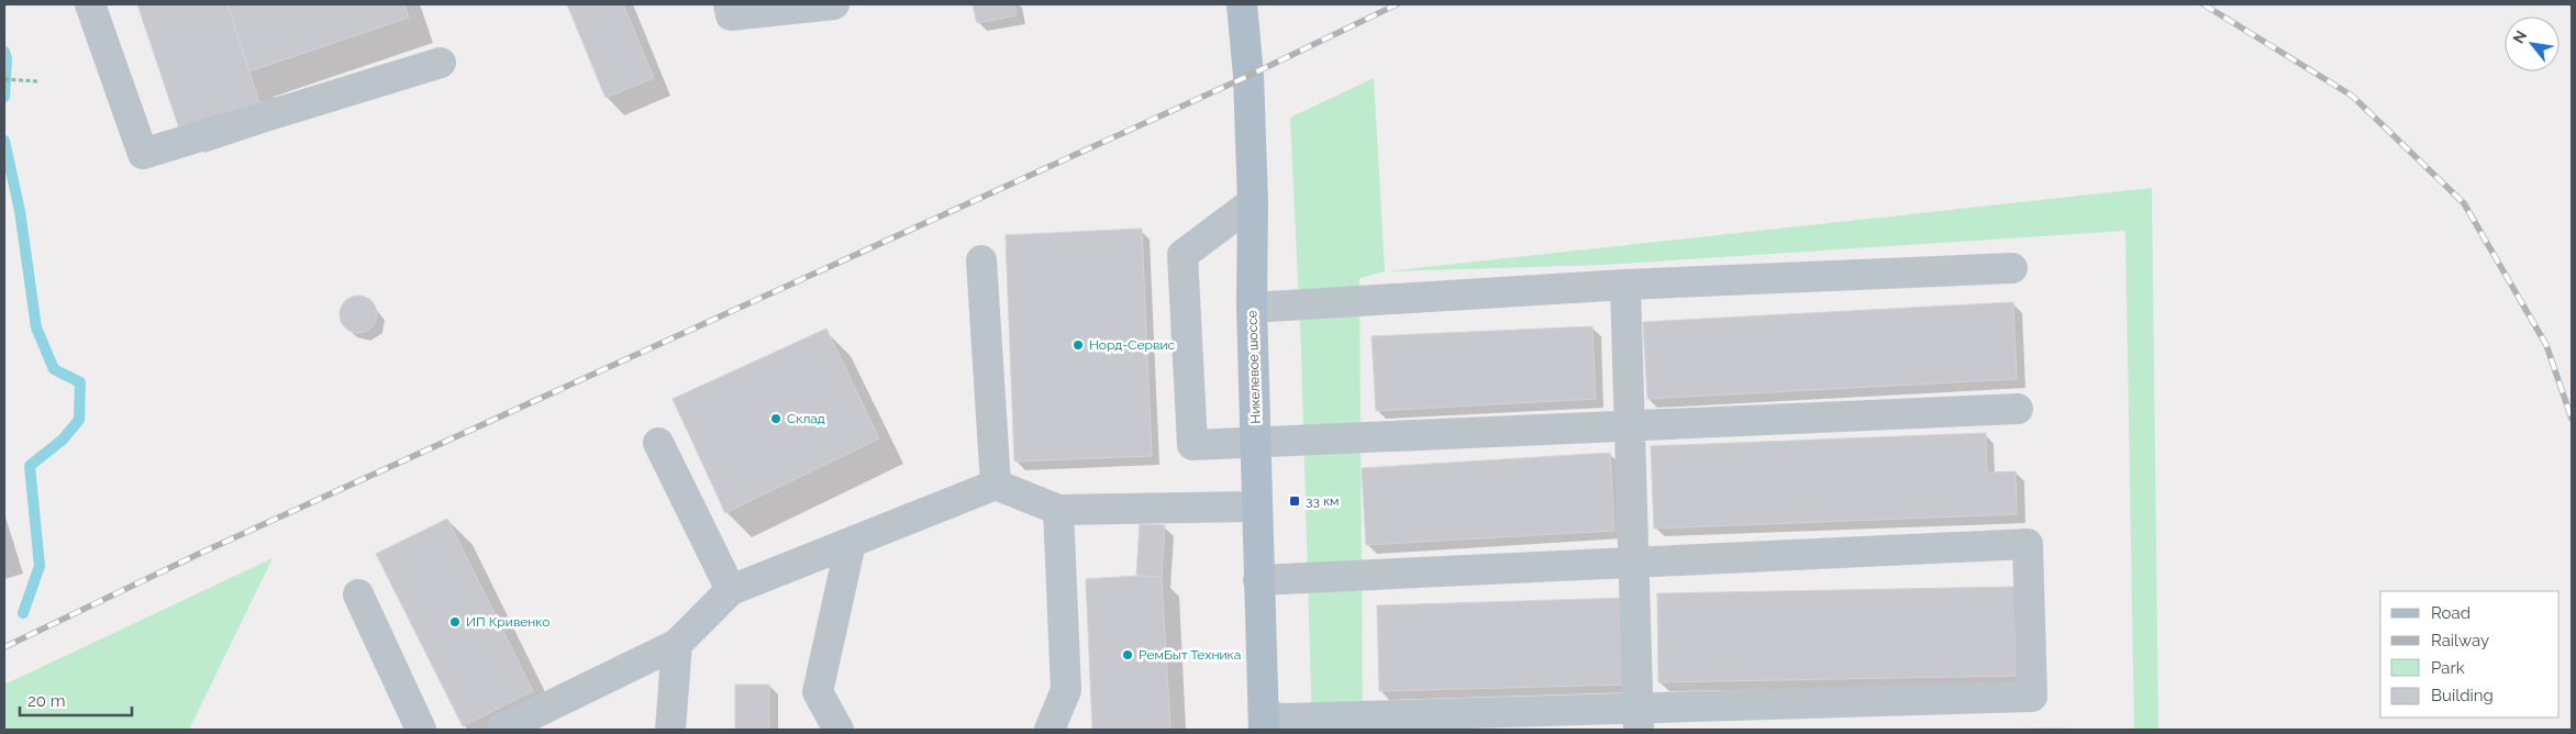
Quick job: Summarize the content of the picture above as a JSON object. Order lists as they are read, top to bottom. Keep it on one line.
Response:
{"streets":{"main road":["Никелевое шоссе"]},"places":{"other":["Норд-Сервис","Склад","ИП Кривенко","РемБыт Техника"],"transit":["33 км"]},"legend":["Road","Railway","Park","Building"],"scale_bar":"20 m","north":"top left"}
